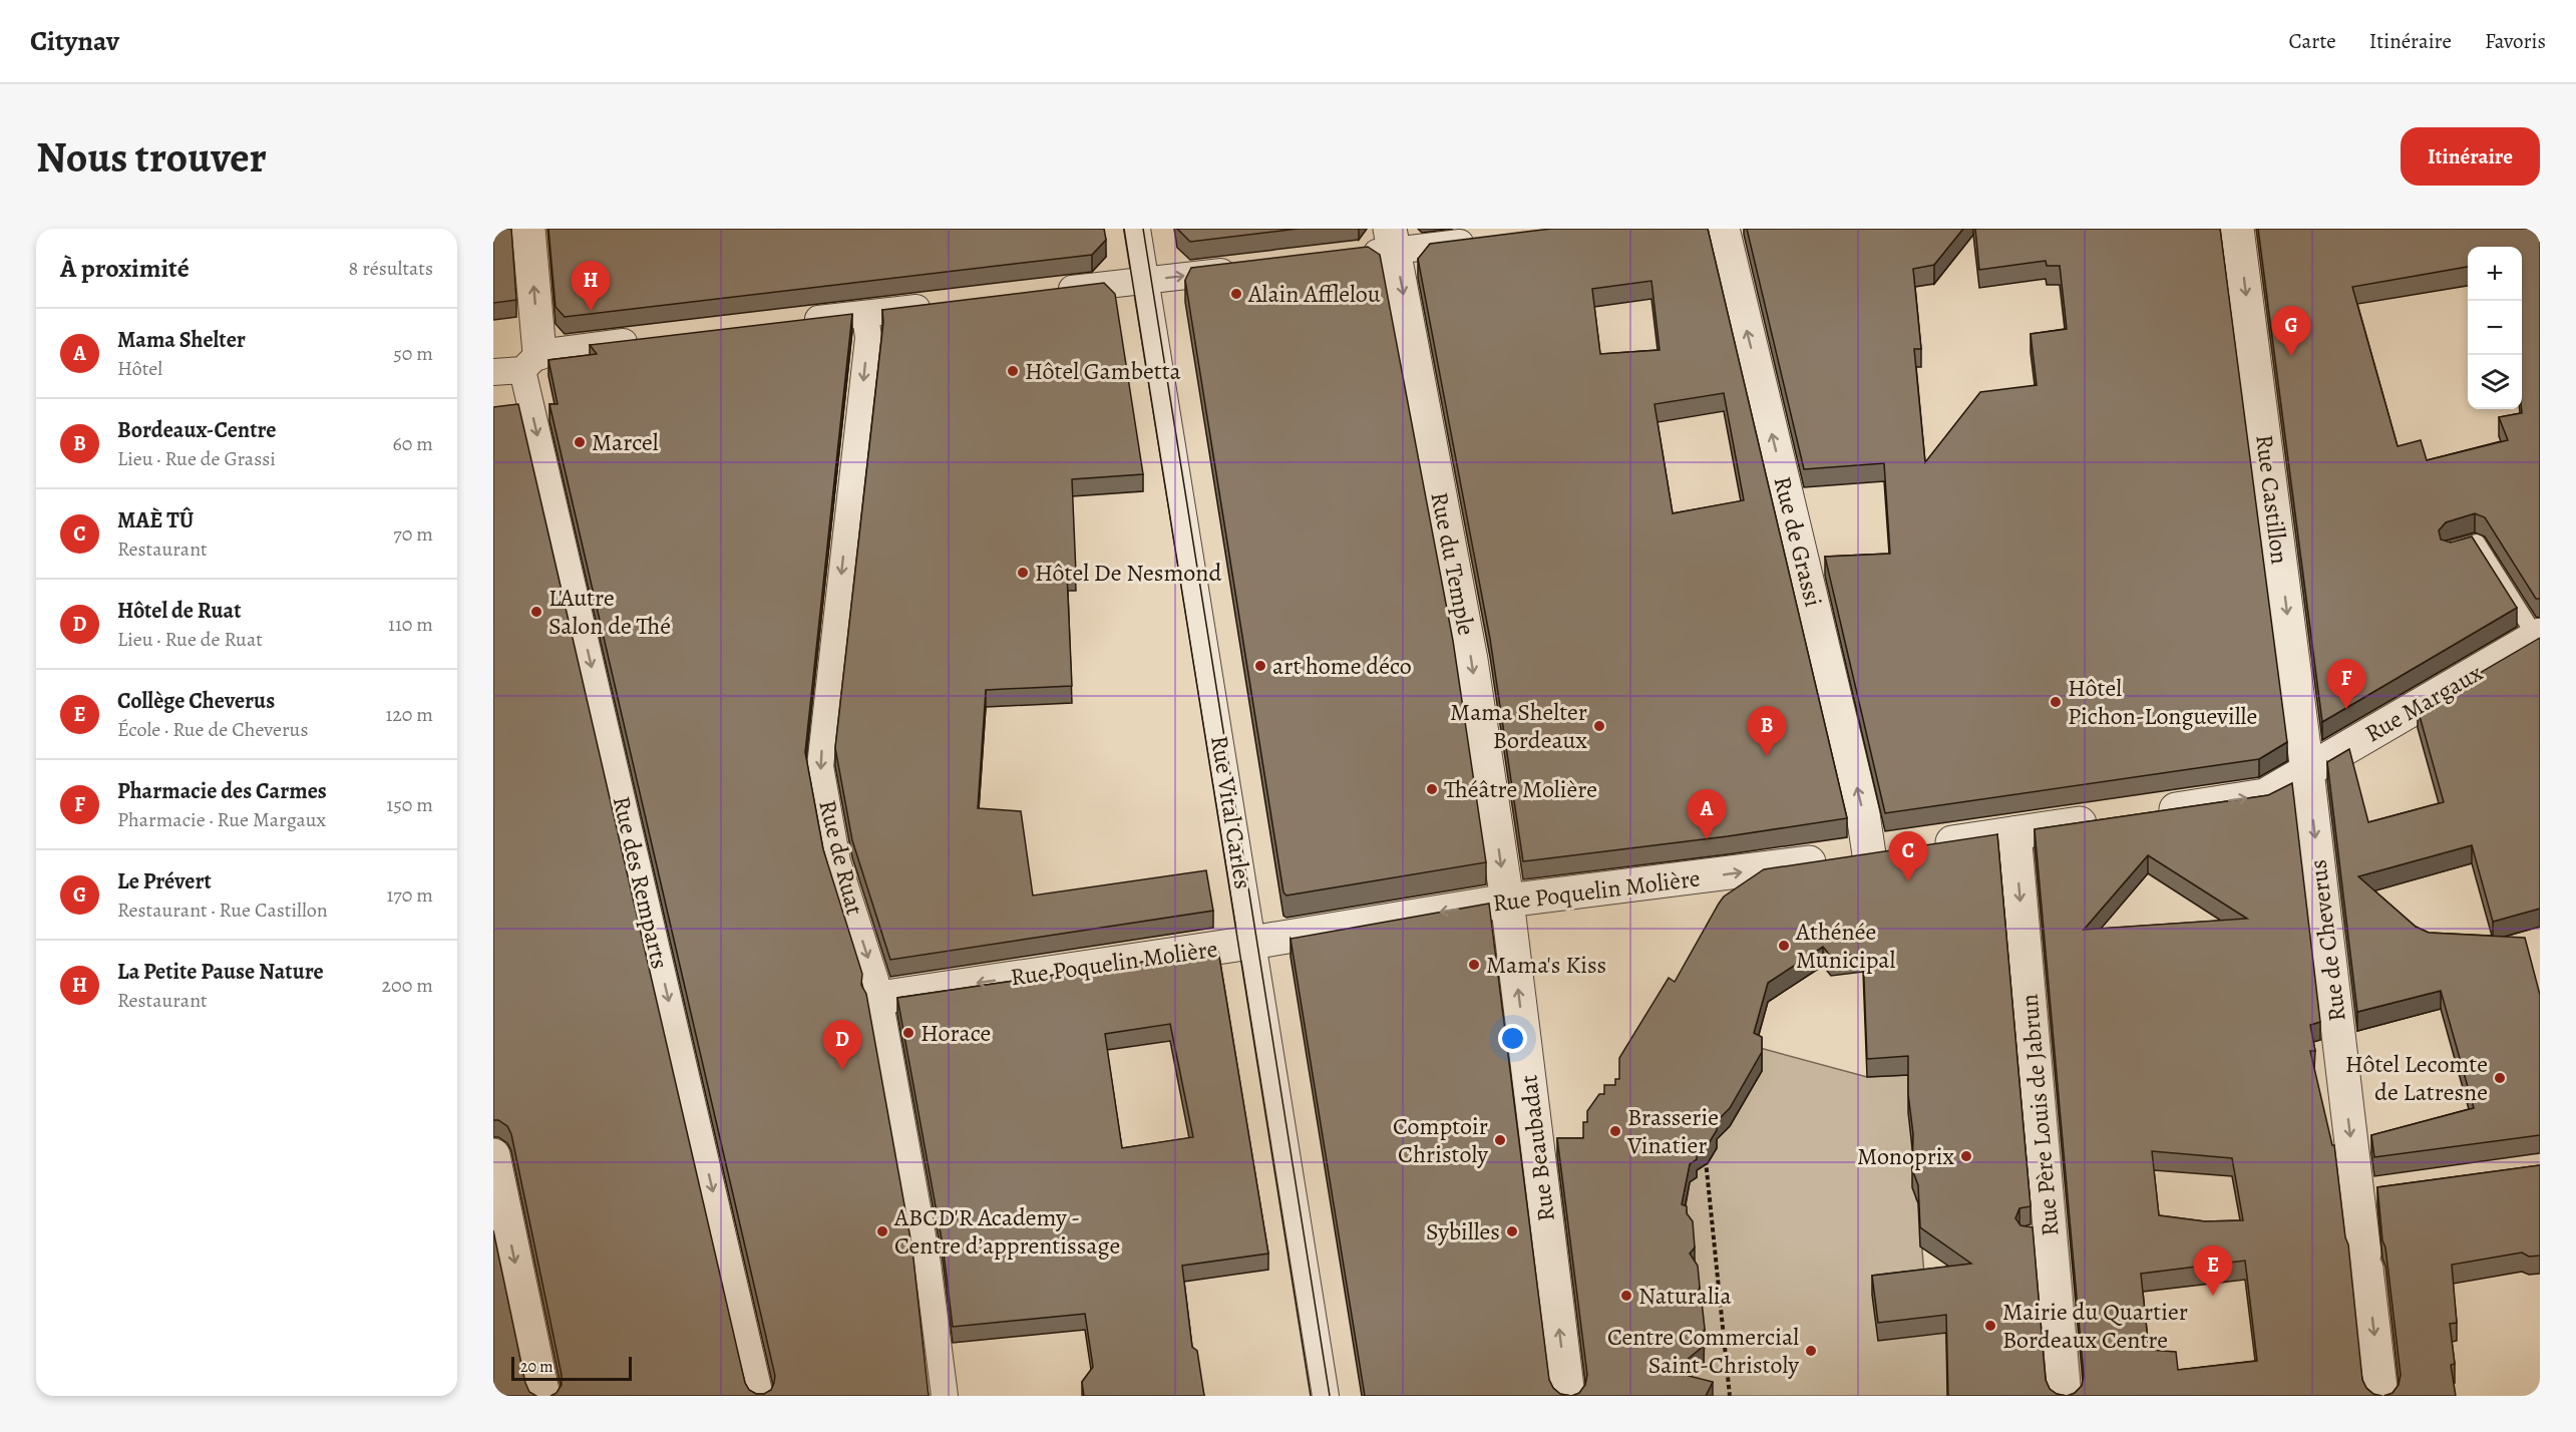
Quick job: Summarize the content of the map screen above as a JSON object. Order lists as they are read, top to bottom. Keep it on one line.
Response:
{"streets":{"street":["Rue Castillon","Rue de Grassi","Rue du Temple","Rue Margaux","Rue Vital Carles","Rue de Ruat","Rue des Remparts","Rue Poquelin Molière","Rue de Cheverus","Rue Père Louis de Jabrun","Rue Beaubadat"]},"crossings":[["Rue Castillon","Rue Margaux"],["Rue Castillon","Rue de Cheverus"],["Rue de Grassi","Rue Poquelin Molière"],["Rue du Temple","Rue Poquelin Molière"],["Rue du Temple","Rue Beaubadat"],["Rue Margaux","Rue de Cheverus"],["Rue Vital Carles","Rue Poquelin Molière"],["Rue de Ruat","Rue Poquelin Molière"],["Rue Poquelin Molière","Rue Beaubadat"]],"one_way":["Rue Castillon","Rue de Grassi","Rue du Temple","Rue de Ruat","Rue des Remparts","Rue de Cheverus","Rue Père Louis de Jabrun","Rue Beaubadat"],"places":["Alain Afflelou","Hôtel Gambetta","Marcel","Hôtel De Nesmond","L'Autre Salon de Thé","art home déco","Hôtel Pichon-Longueville","Mama Shelter Bordeaux","Théâtre Molière","Athénée Municipal","Mama's Kiss","Horace","Hôtel Lecomte de Latresne","Brasserie Vinatier","Comptoir Christoly","Monoprix","ABCD'R Academy - Centre d’apprentissage","Sybilles","Naturalia","Mairie du Quartier Bordeaux Centre","Centre Commercial Saint-Christoly"],"scale_bar":"20 m","page":{"header":"Citynav","nav":["Carte","Itinéraire","Favoris"],"buttons":"Itinéraire","title":"Nous trouver","heading":["À proximité","8 résultats"],"map_buttons":["+","−"],"pins":["H","G","F","B","A","C","D","E"],"list":[{"mark":"A","name":"Mama Shelter","note":"Hôtel","value":"50 m"},{"mark":"B","name":"Bordeaux-Centre","note":"Lieu · Rue de Grassi","value":"60 m"},{"mark":"C","name":"MAÈ TÛ","note":"Restaurant","value":"70 m"},{"mark":"D","name":"Hôtel de Ruat","note":"Lieu · Rue de Ruat","value":"110 m"},{"mark":"E","name":"Collège Cheverus","note":"École · Rue de Cheverus","value":"120 m"},{"mark":"F","name":"Pharmacie des Carmes","note":"Pharmacie · Rue Margaux","value":"150 m"},{"mark":"G","name":"Le Prévert","note":"Restaurant · Rue Castillon","value":"170 m"},{"mark":"H","name":"La Petite Pause Nature","note":"Restaurant","value":"200 m"}],"scale":"20 m"}}
